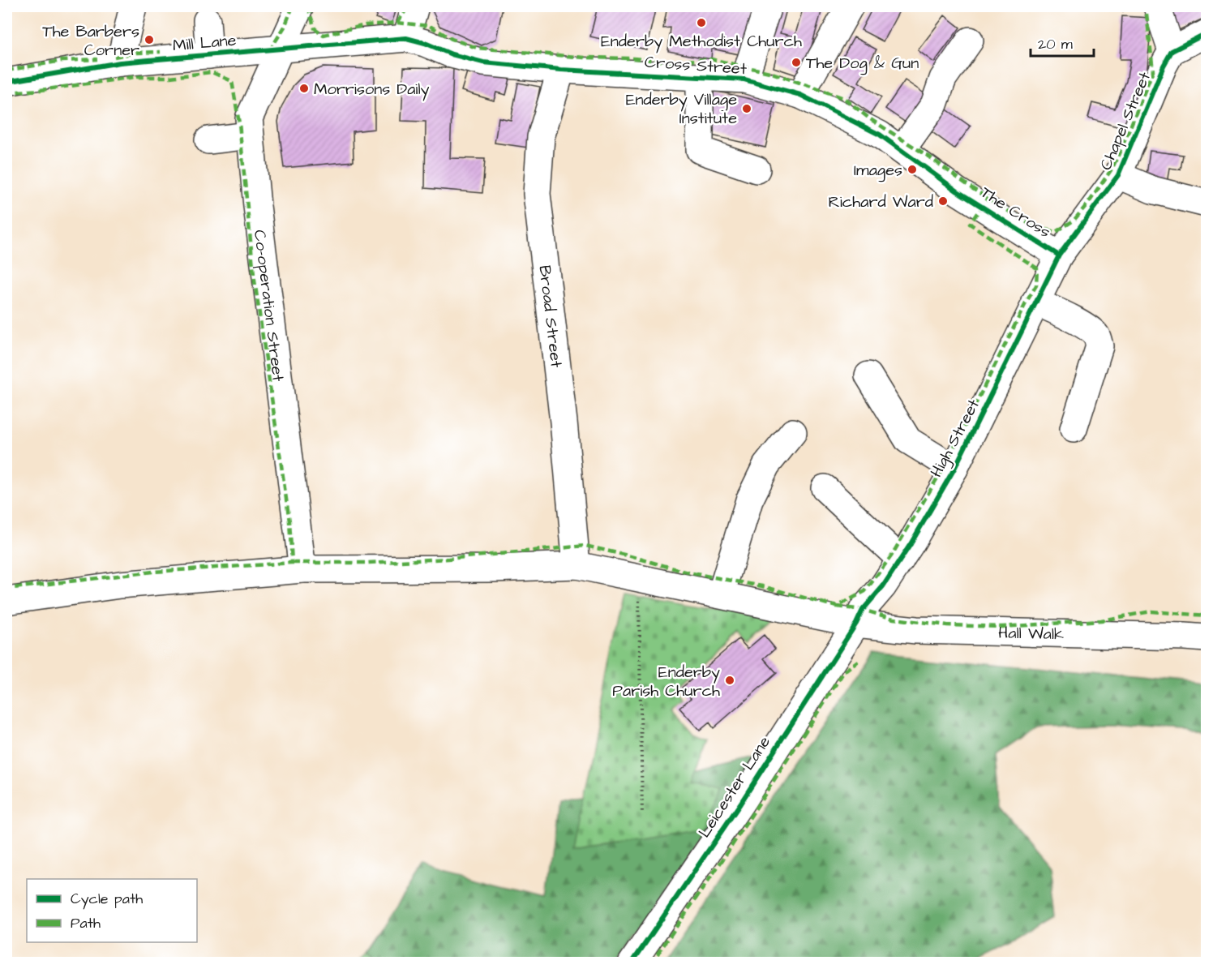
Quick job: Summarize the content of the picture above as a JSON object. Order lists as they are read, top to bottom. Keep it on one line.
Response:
{"streets":{"street":["Mill Lane","Cross Street","Chapel Street","The Cross","Co-operation Street","Broad Street","High Street","Hall Walk","Leicester Lane"]},"crossings":[["Mill Lane","Cross Street"],["Mill Lane","Co-operation Street"],["Cross Street","The Cross"],["Cross Street","Broad Street"],["Chapel Street","The Cross"],["Chapel Street","High Street"],["The Cross","High Street"],["Co-operation Street","Hall Walk"],["Broad Street","Hall Walk"],["High Street","Hall Walk"],["High Street","Leicester Lane"],["Hall Walk","Leicester Lane"]],"places":["Enderby Methodist Church","The Barbers Corner","The Dog & Gun","Morrisons Daily","Enderby Village Institute","Images","Richard Ward","Enderby Parish Church"],"legend":["Cycle path","Path"],"scale_bar":"20 m"}
